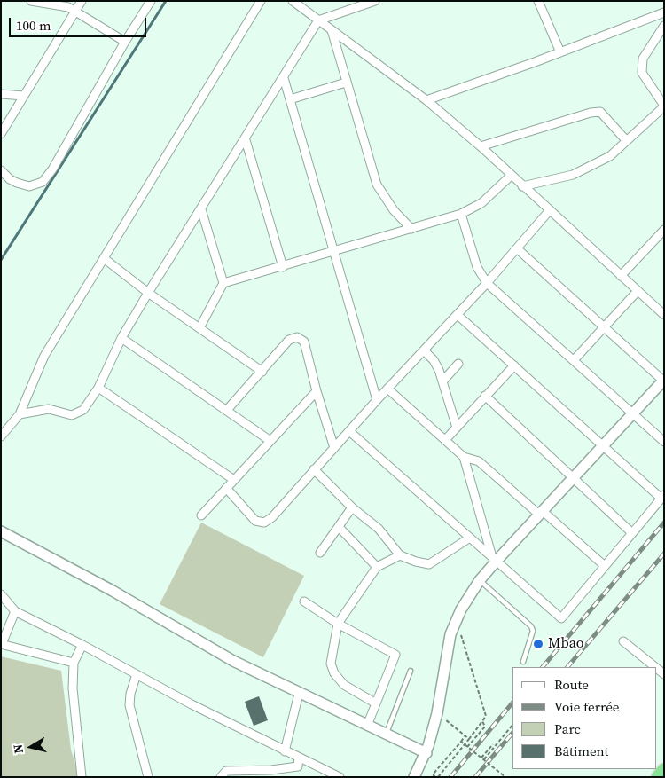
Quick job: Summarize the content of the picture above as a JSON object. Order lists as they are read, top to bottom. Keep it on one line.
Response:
{"places":["Mbao"],"legend":["Route","Voie ferrée","Parc","Bâtiment"],"scale_bar":"100 m","north":"left"}
